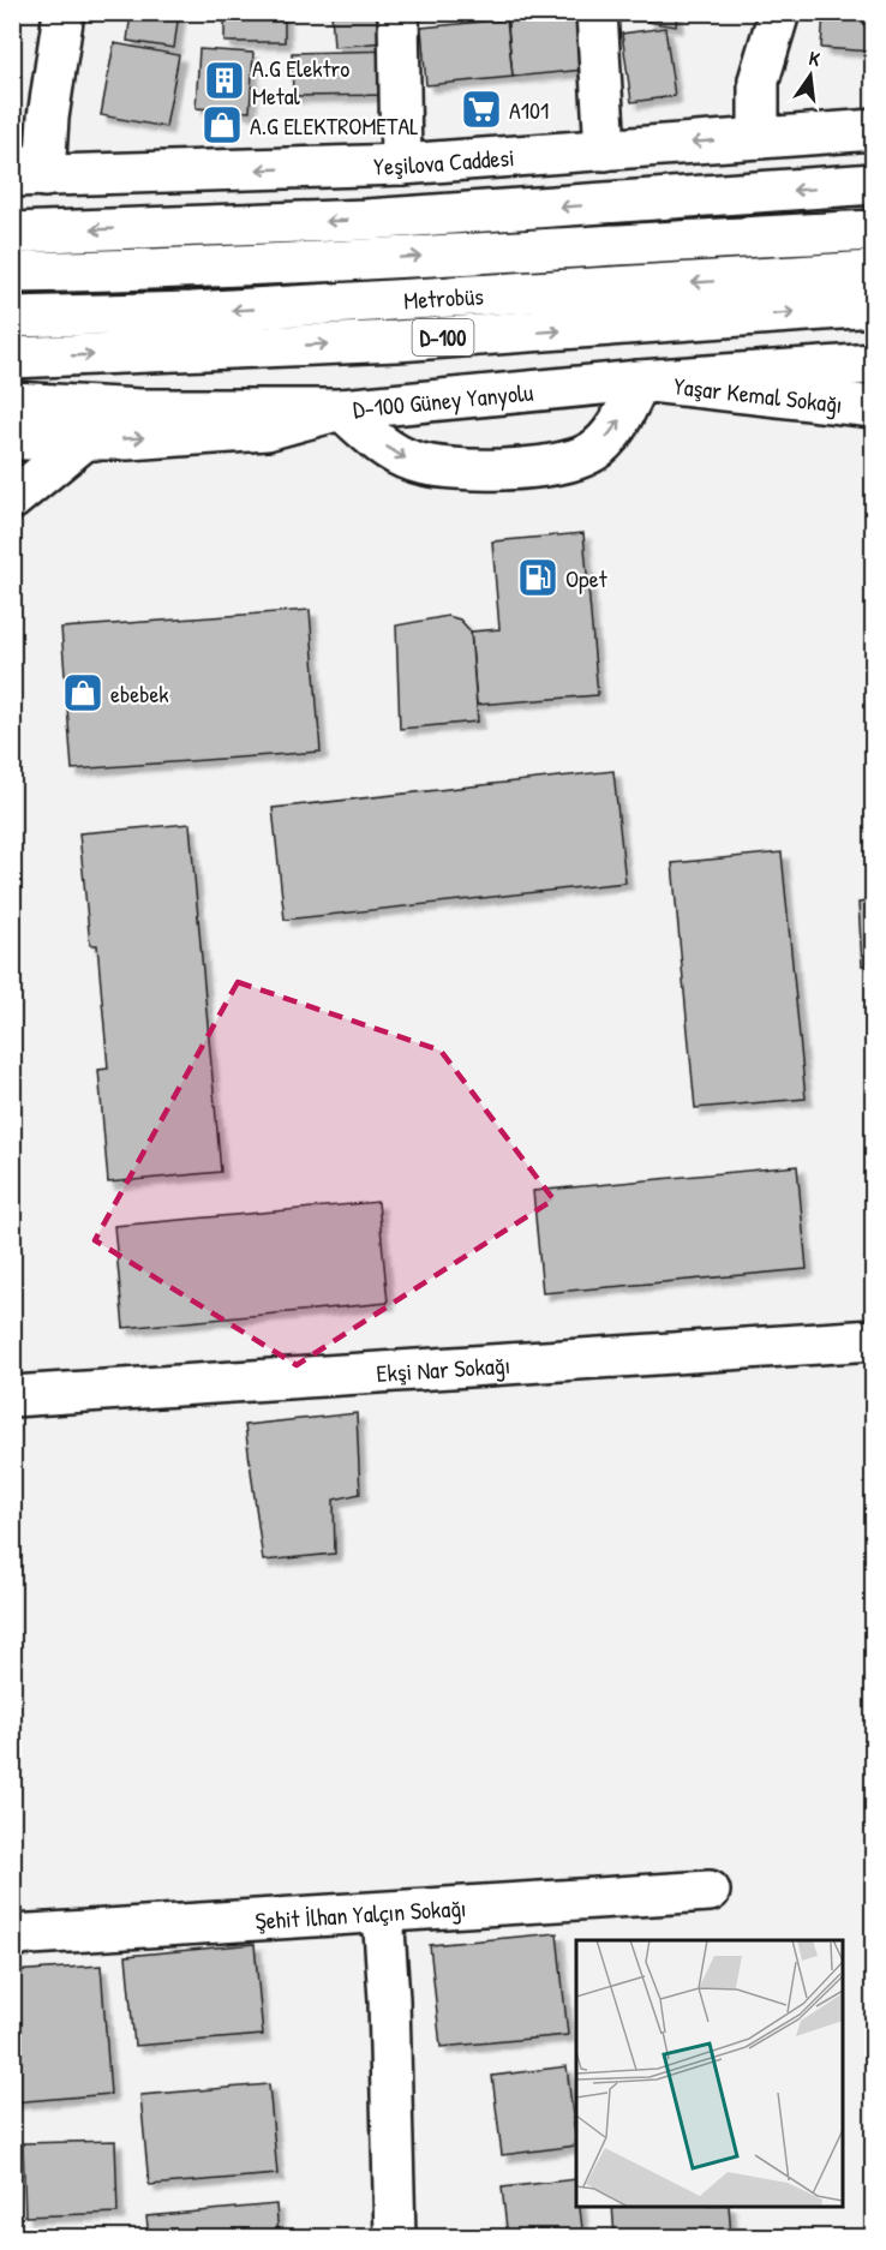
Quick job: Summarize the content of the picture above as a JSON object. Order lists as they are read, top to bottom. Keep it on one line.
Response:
{"streets":{"main road":["Yeşilova Caddesi","Metrobüs","D-100","Yaşar Kemal Sokağı","D-100 Güney Yanyolu","Ekşi Nar Sokağı","Şehit İlhan Yalçın Sokağı"]},"crossings":[["Yaşar Kemal Sokağı","D-100 Güney Yanyolu"]],"places":{"building":["A.G Elektro Metal"],"supermarket":["A101"],"shop":["A.G ELEKTROMETAL","ebebek"],"fuel station":["Opet"]},"north":"top"}
